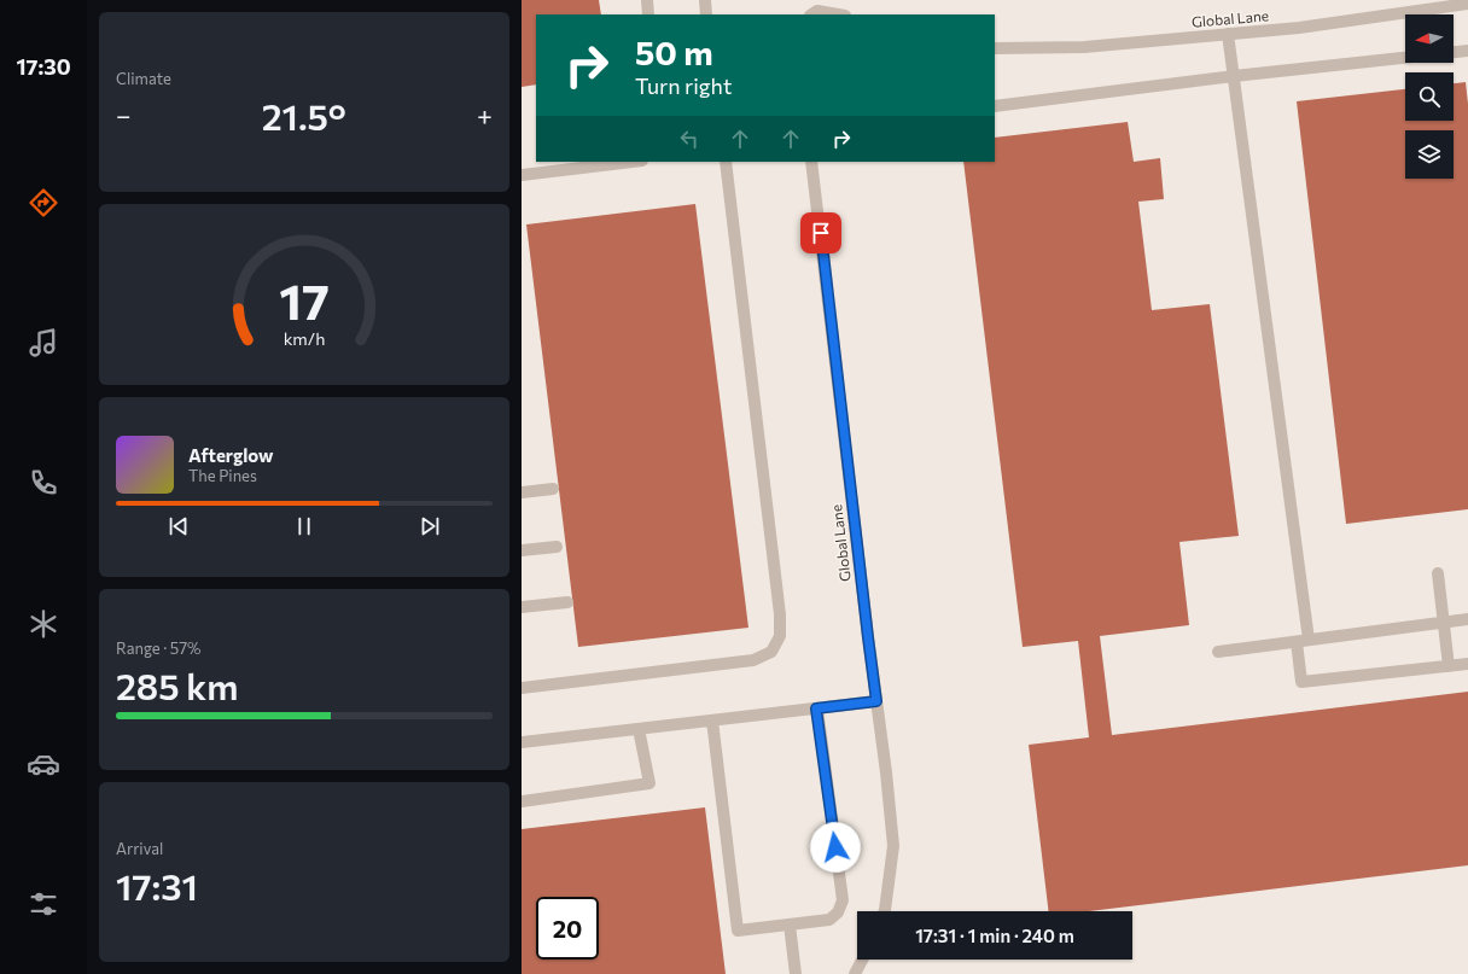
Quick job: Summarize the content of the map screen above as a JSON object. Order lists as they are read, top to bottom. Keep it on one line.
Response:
{"streets":{"street":["Global Lane"]},"north":"left","page":{"tabs":"17:30","tile":["Climate",["Range · 57%","285 km"],["Arrival","17:31"]],"turn":["50 m","Turn right"],"heat":["−","21.5°","+"],"song":["Afterglow","The Pines"],"limit":"20","trip":"17:31 · 1 min · 240 m","gauge":["17","km/h"]}}
